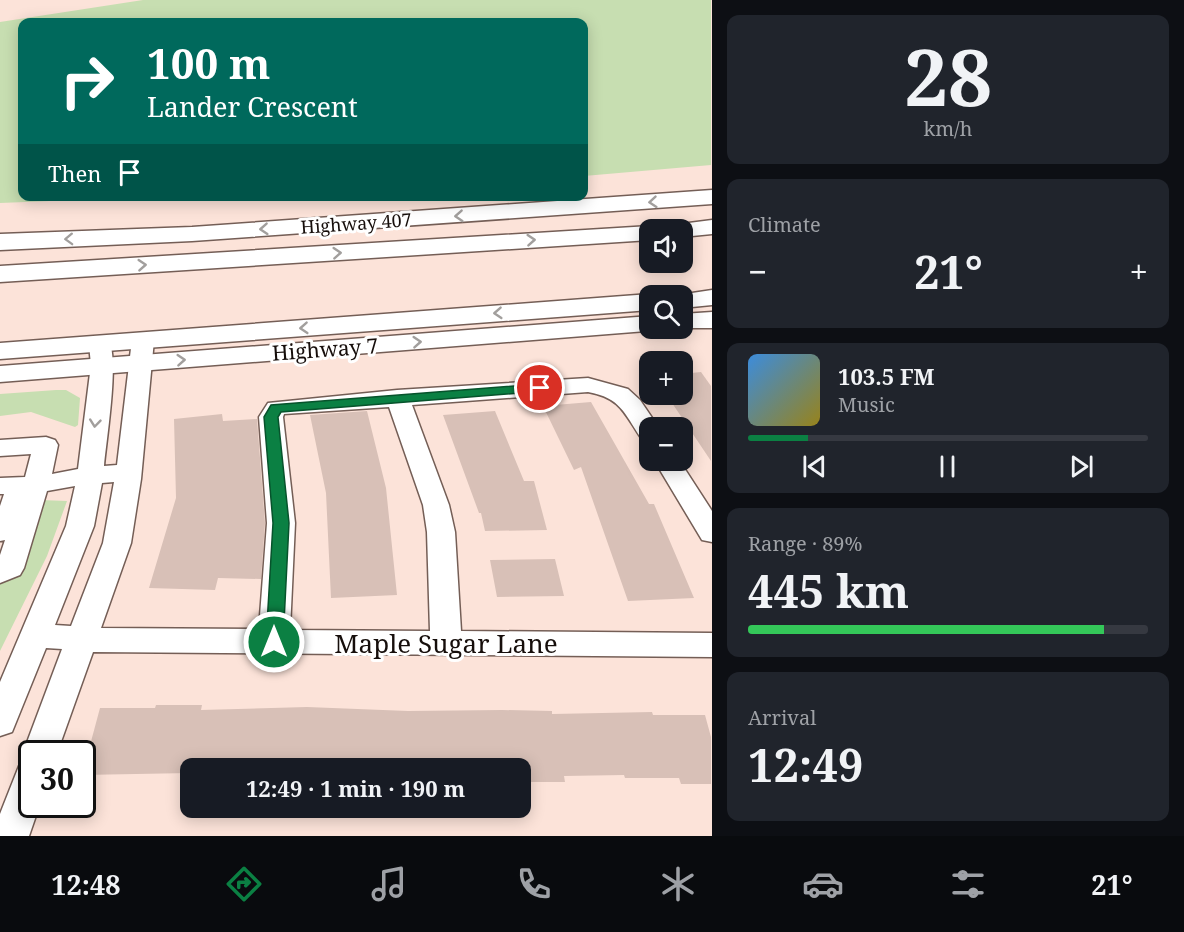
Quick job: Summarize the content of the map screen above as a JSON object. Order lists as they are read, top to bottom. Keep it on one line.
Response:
{"streets":{"highway":["Highway 407"],"main road":["Highway 7"],"street":["Maple Sugar Lane"]},"page":{"tile":[["28","km/h"],"Climate",["Range · 89%","445 km"],["Arrival","12:49"]],"turn":["100 m","Lander Crescent"],"then":"Then","map_buttons":["+","−"],"heat":["−","21°","+"],"song":["103.5 FM","Music"],"limit":"30","trip":"12:49 · 1 min · 190 m","tabs":["12:48","21°"]}}
